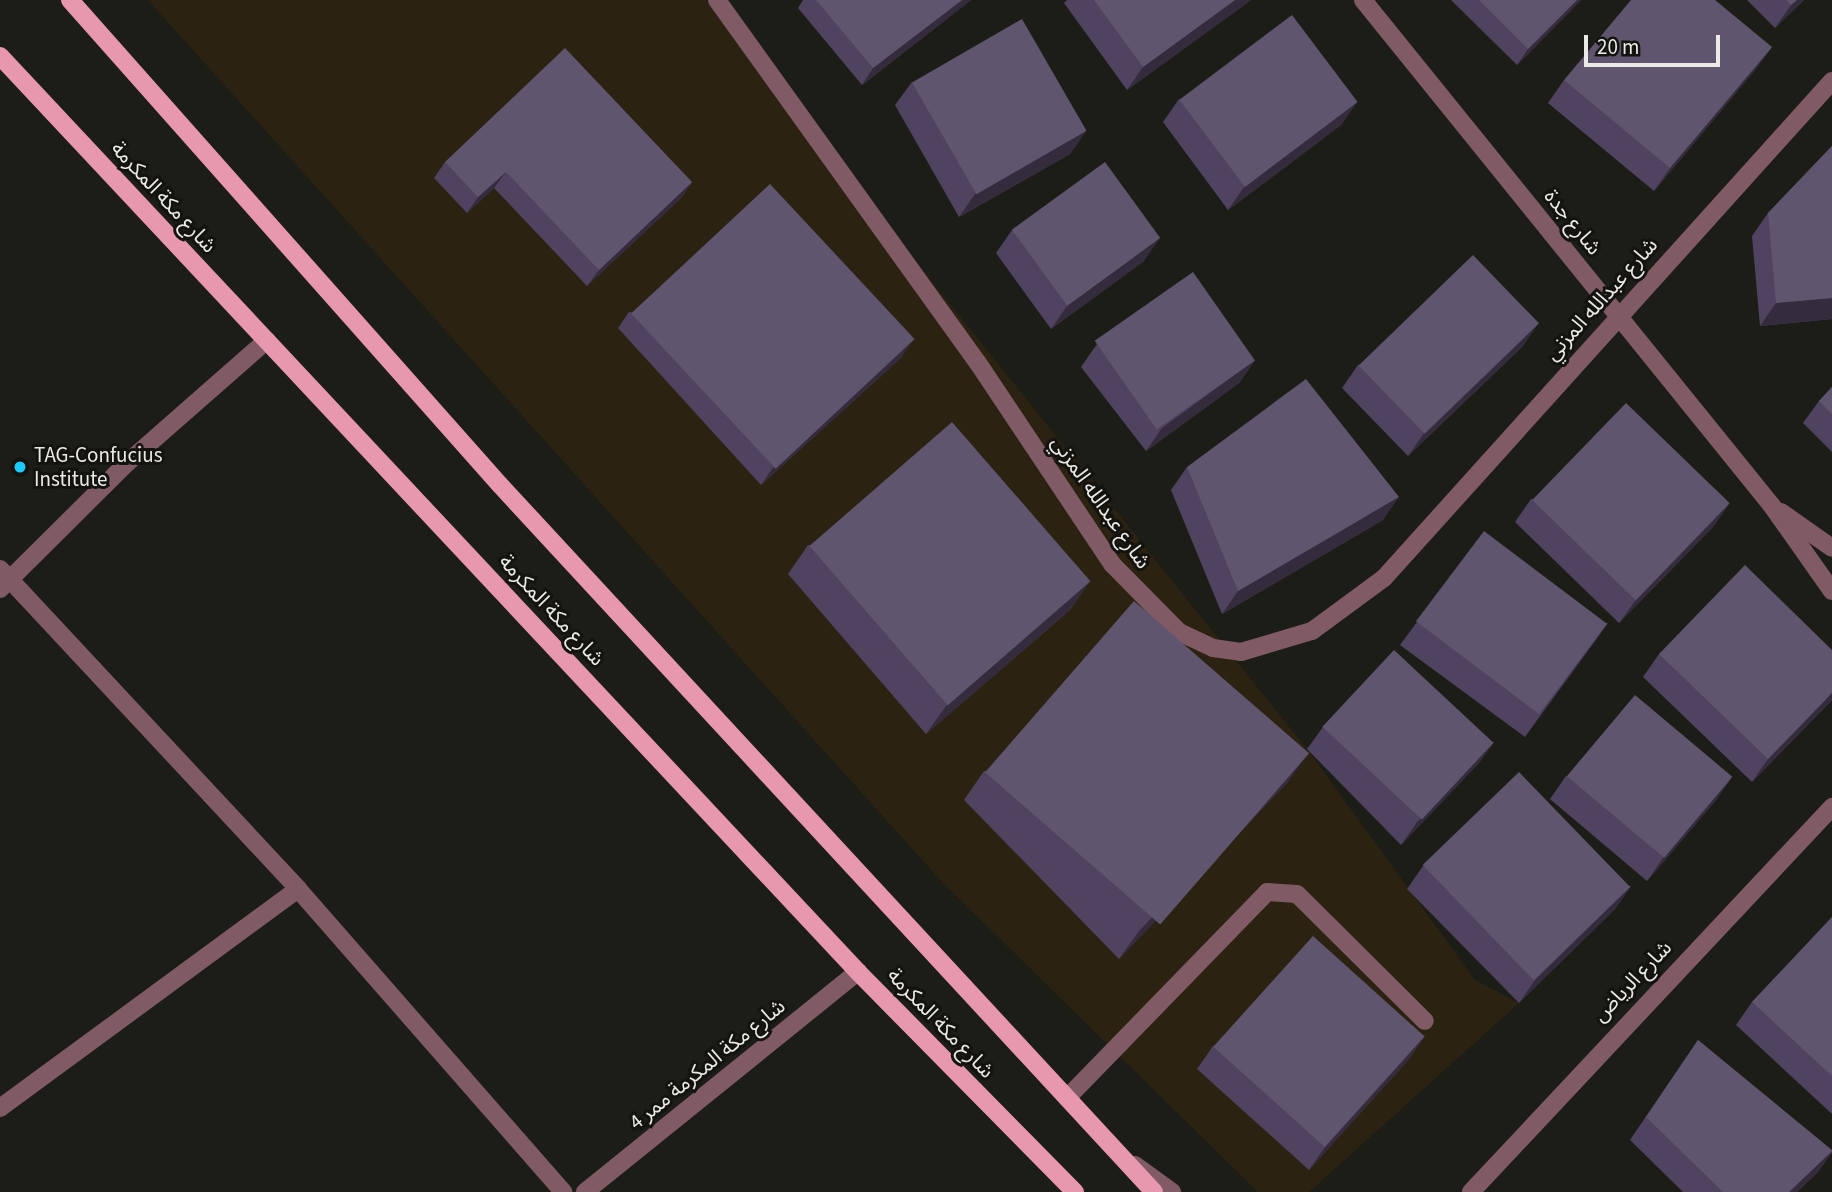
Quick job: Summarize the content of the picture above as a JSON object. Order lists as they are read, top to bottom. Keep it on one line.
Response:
{"streets":{"main road":["شارع مكة المكرمة"],"street":["شارع جدة","شارع عبدالله المزني","شارع الرياض","شارع مكة المكرمة ممر 4"]},"crossings":[["شارع مكة المكرمة","شارع مكة المكرمة ممر 4"],["شارع جدة","شارع عبدالله المزني"]],"places":["TAG-Confucius Institute"],"scale_bar":"20 m"}
